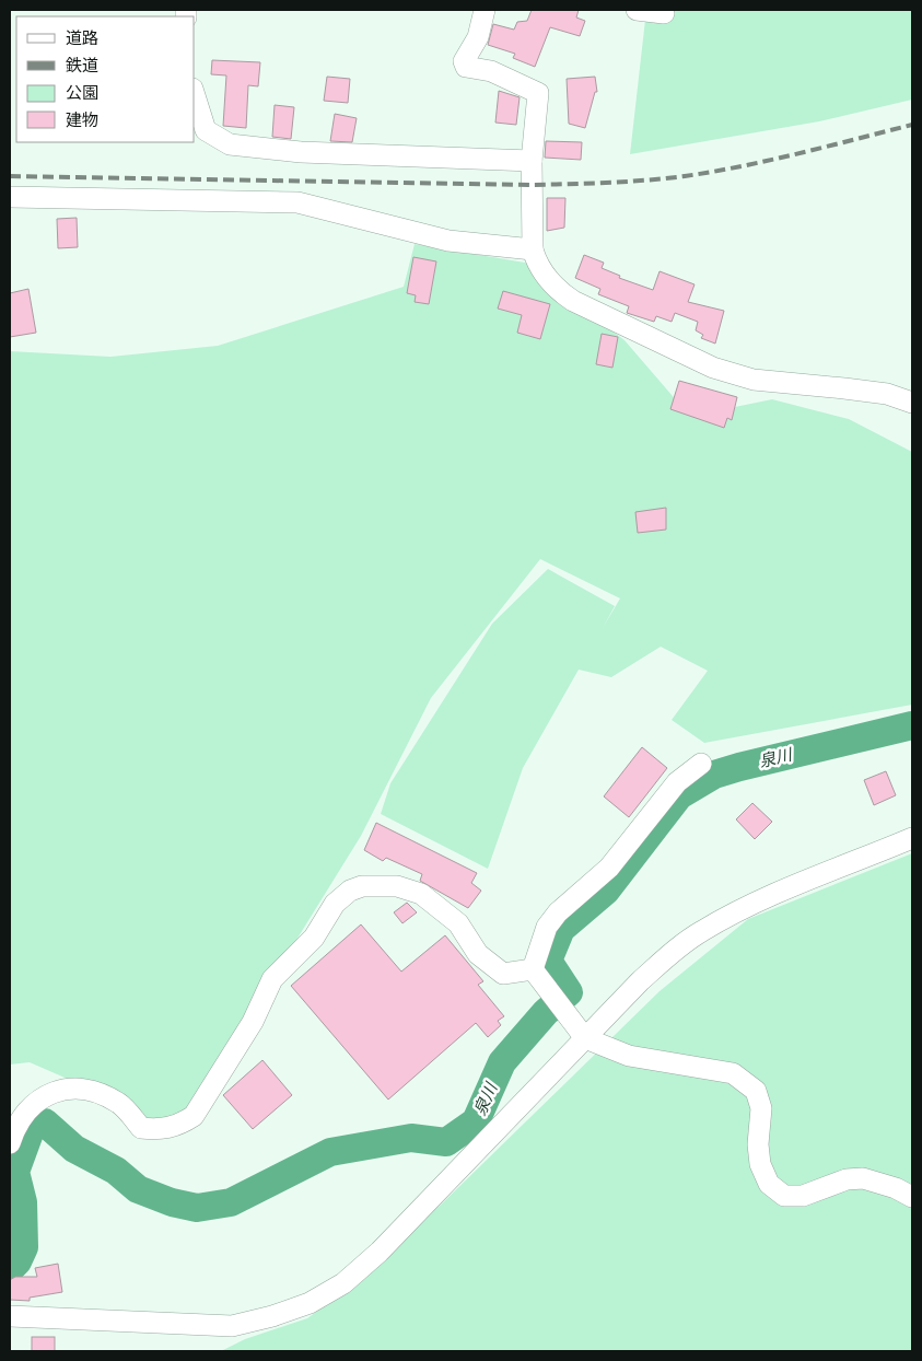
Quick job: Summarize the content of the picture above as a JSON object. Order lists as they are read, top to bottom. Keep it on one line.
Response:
{"water":["泉川"],"legend":["道路","鉄道","公園","建物"]}
